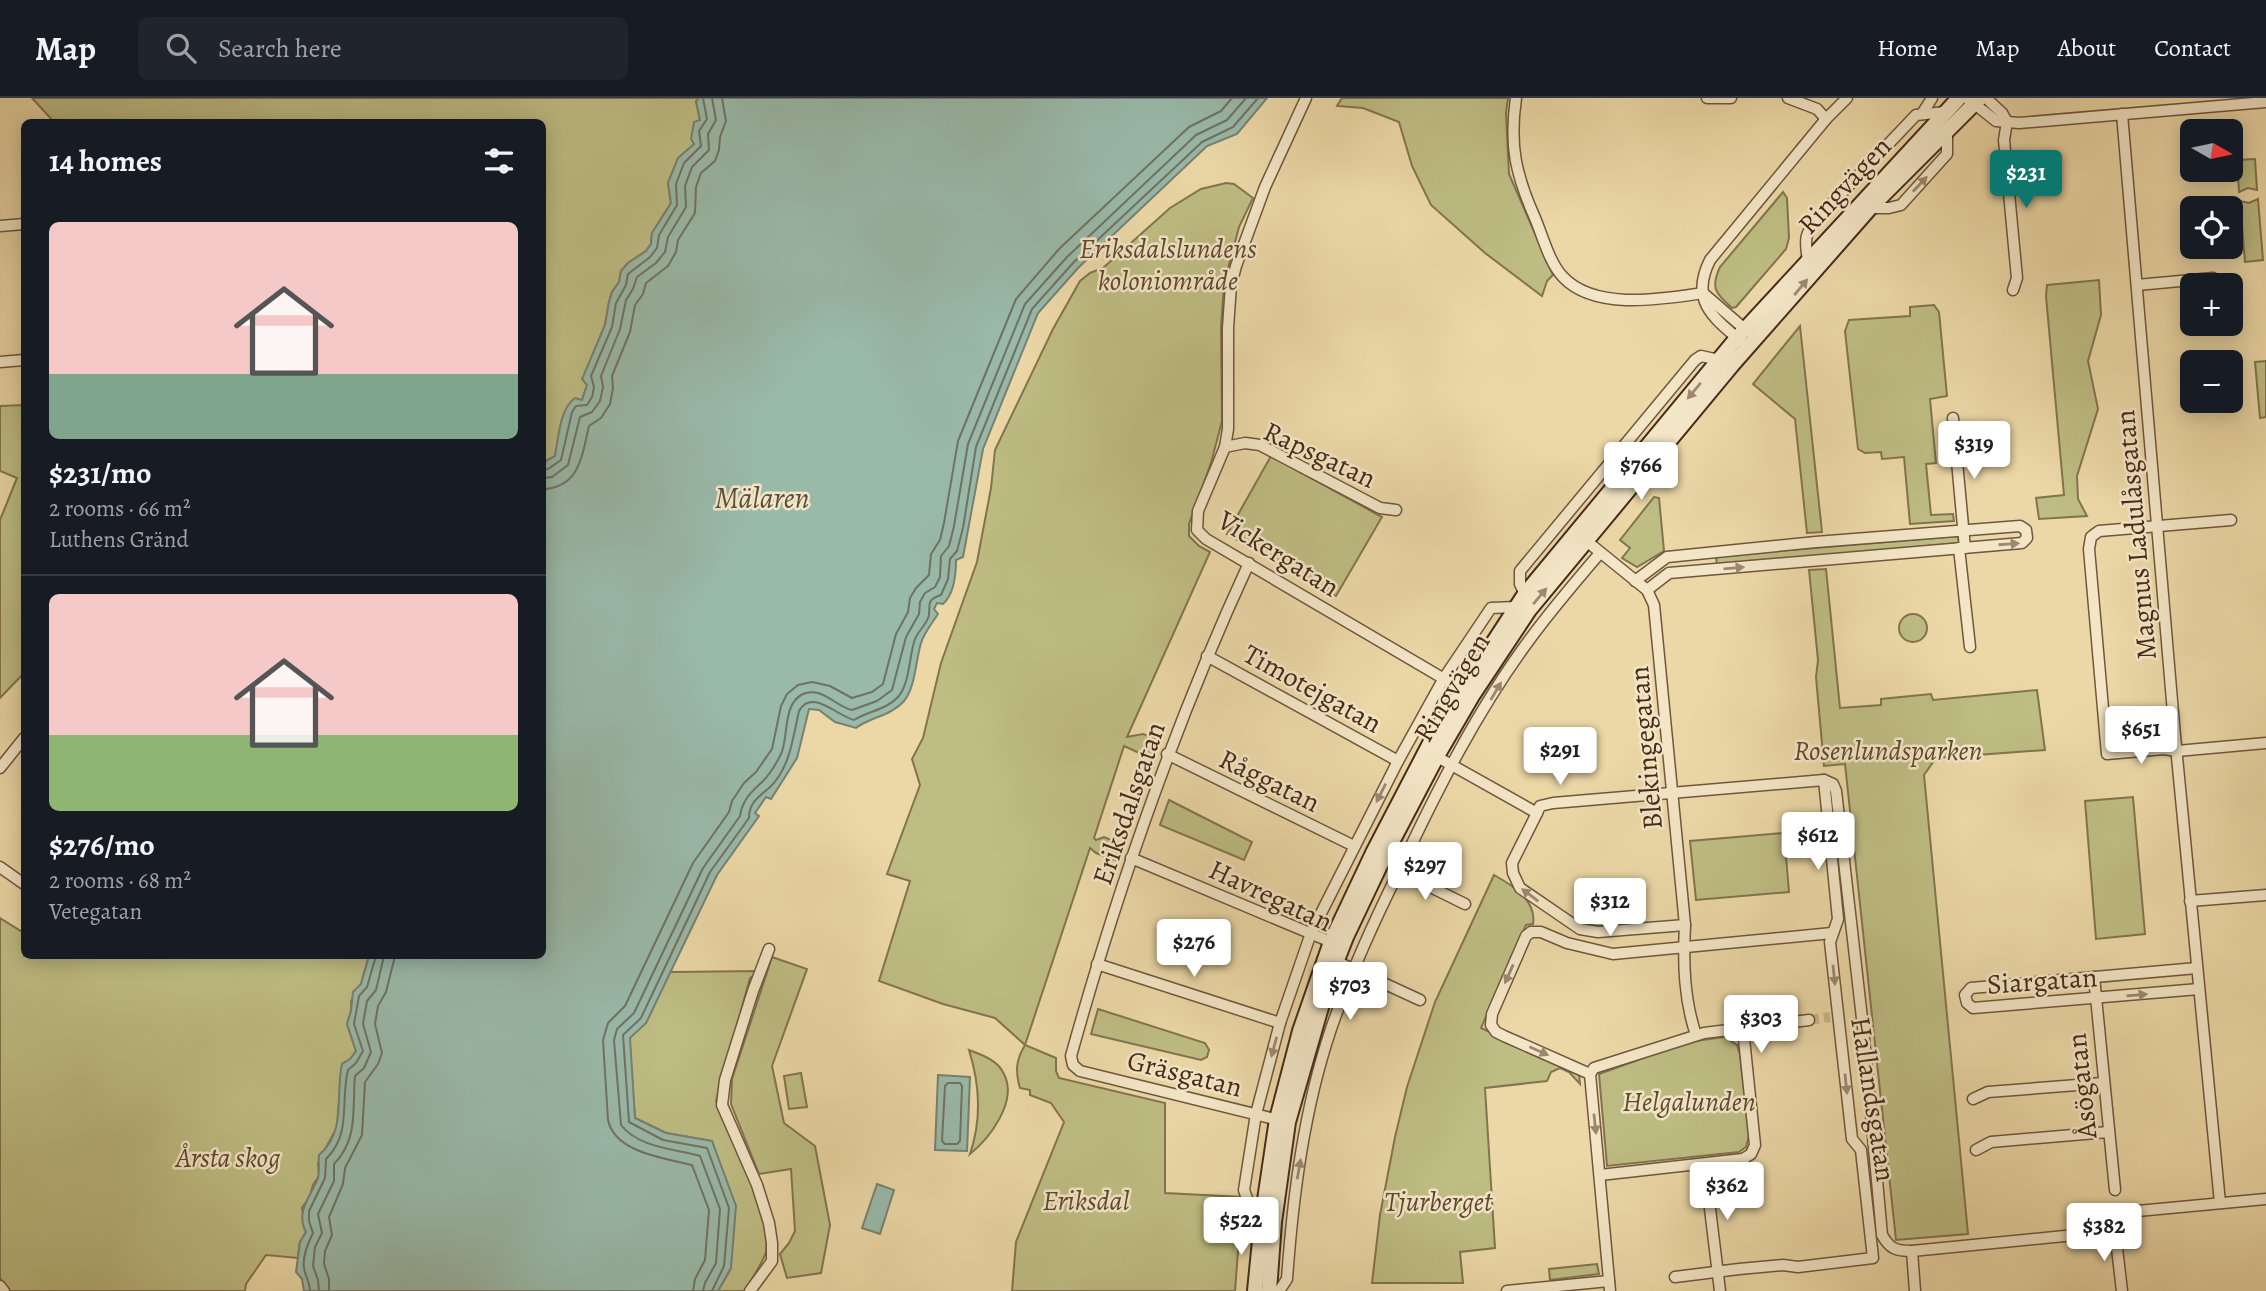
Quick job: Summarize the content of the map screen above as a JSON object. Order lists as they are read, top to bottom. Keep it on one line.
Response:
{"streets":{"main road":["Ringvägen"],"street":["Rapsgatan","Magnus Ladulåsgatan","Vickergatan","Timotejgatan","Blekingegatan","Råggatan","Eriksdalsgatan","Havregatan","Siargatan","Gräsgatan","Åsögatan","Hallandsgatan"]},"crossings":[["Ringvägen","Vickergatan"],["Ringvägen","Timotejgatan"],["Ringvägen","Råggatan"],["Ringvägen","Havregatan"],["Ringvägen","Gräsgatan"],["Rapsgatan","Vickergatan"],["Magnus Ladulåsgatan","Siargatan"],["Vickergatan","Eriksdalsgatan"],["Timotejgatan","Eriksdalsgatan"],["Råggatan","Eriksdalsgatan"],["Eriksdalsgatan","Havregatan"],["Eriksdalsgatan","Gräsgatan"],["Siargatan","Åsögatan"]],"water":["Mälaren"],"parks":["Eriksdalslundens koloniområde","Rosenlundsparken","Helgalunden","Årsta skog","Eriksdal","Tjurberget"],"north":"right","page":{"header":"Map","search":"Search here","nav":["Home","Map","About","Contact"],"map_buttons":["+","−"],"heading":"14 homes","price":["$231","$319","$766","$651","$291","$612","$297","$312","$276","$703","$303","$362","$522","$382"],"list":[{"name":"$231/mo","note":"2 rooms · 66 m² · Luthens Gränd"},{"name":"$276/mo","note":"2 rooms · 68 m² · Vetegatan"}]}}
